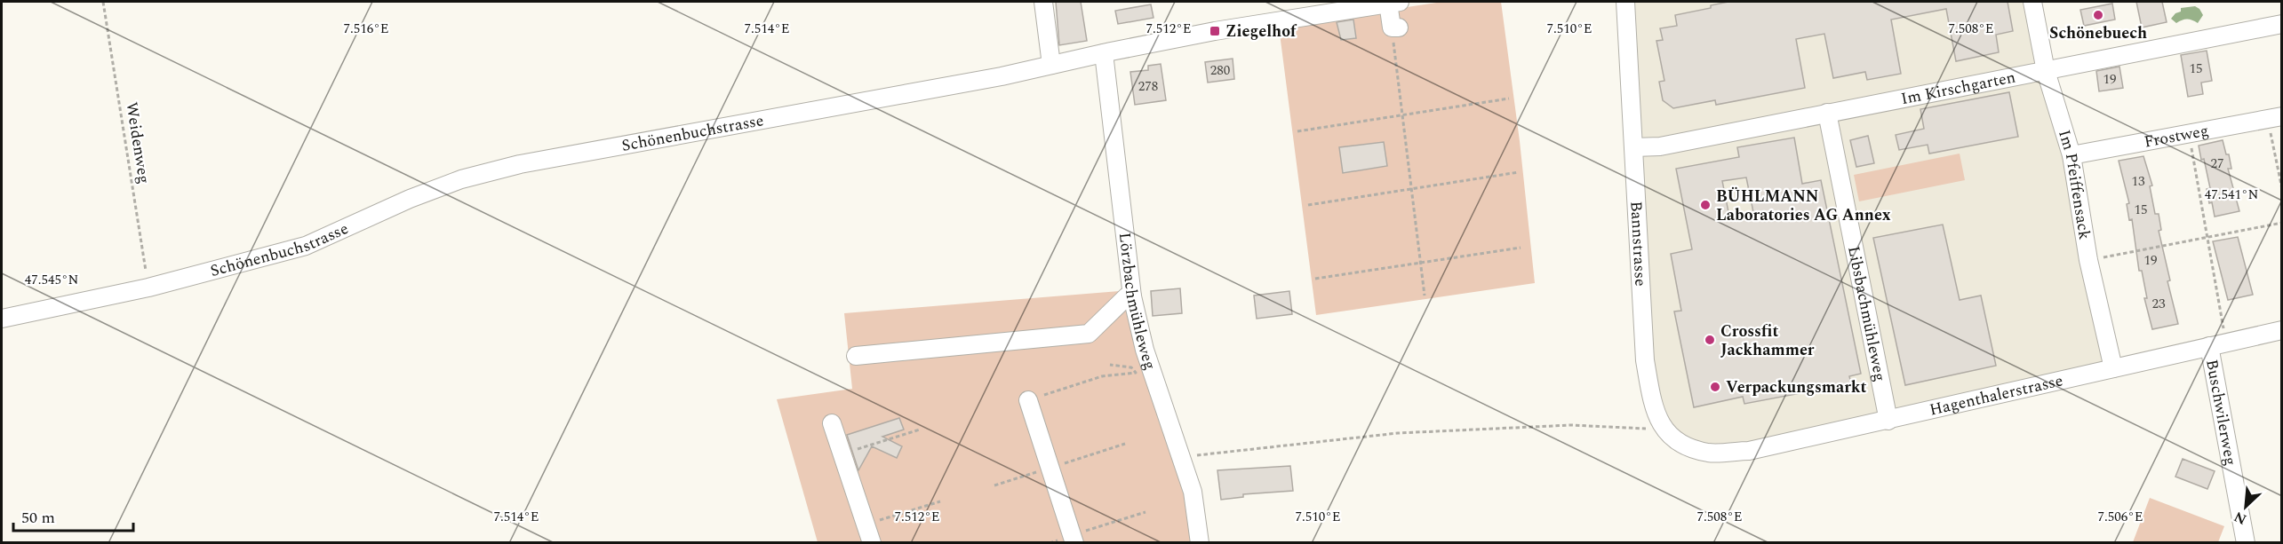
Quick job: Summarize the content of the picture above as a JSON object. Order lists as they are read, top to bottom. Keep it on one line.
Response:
{"streets":{"street":["Im Kirschgarten","Schönenbuchstrasse","Frostweg","Im Pfeiffensack","Bannstrasse","Lörzbachmühleweg","Libsbachmühleweg","Hagenthalerstrasse","Buschwilerweg"],"path":["Weidenweg"]},"crossings":[["Im Kirschgarten","Im Pfeiffensack"],["Im Kirschgarten","Bannstrasse"],["Im Kirschgarten","Libsbachmühleweg"],["Schönenbuchstrasse","Weidenweg"],["Schönenbuchstrasse","Lörzbachmühleweg"],["Frostweg","Im Pfeiffensack"],["Im Pfeiffensack","Hagenthalerstrasse"],["Bannstrasse","Hagenthalerstrasse"],["Libsbachmühleweg","Hagenthalerstrasse"],["Hagenthalerstrasse","Buschwilerweg"]],"places":{"other":["Schönebuech","BÜHLMANN Laboratories AG Annex","Crossfit Jackhammer","Verpackungsmarkt"],"transit":["Ziegelhof"]},"house_numbers":["15","280","19","278","27","13","15","19","23"],"scale_bar":"50 m","north":"bottom left","coordinates":["7.516°E","7.514°E","7.512°E","7.510°E","7.508°E","47.541°N","47.545°N","7.506°E"]}
